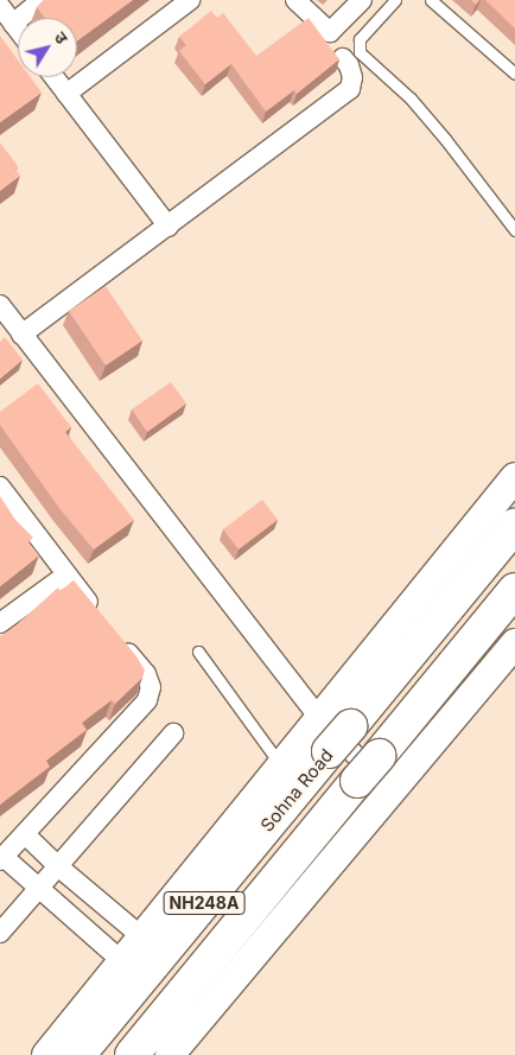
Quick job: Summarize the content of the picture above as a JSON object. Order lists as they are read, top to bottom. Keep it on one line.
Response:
{"streets":{"highway":["Sohna Road","NH248A"]},"north":"top right"}
